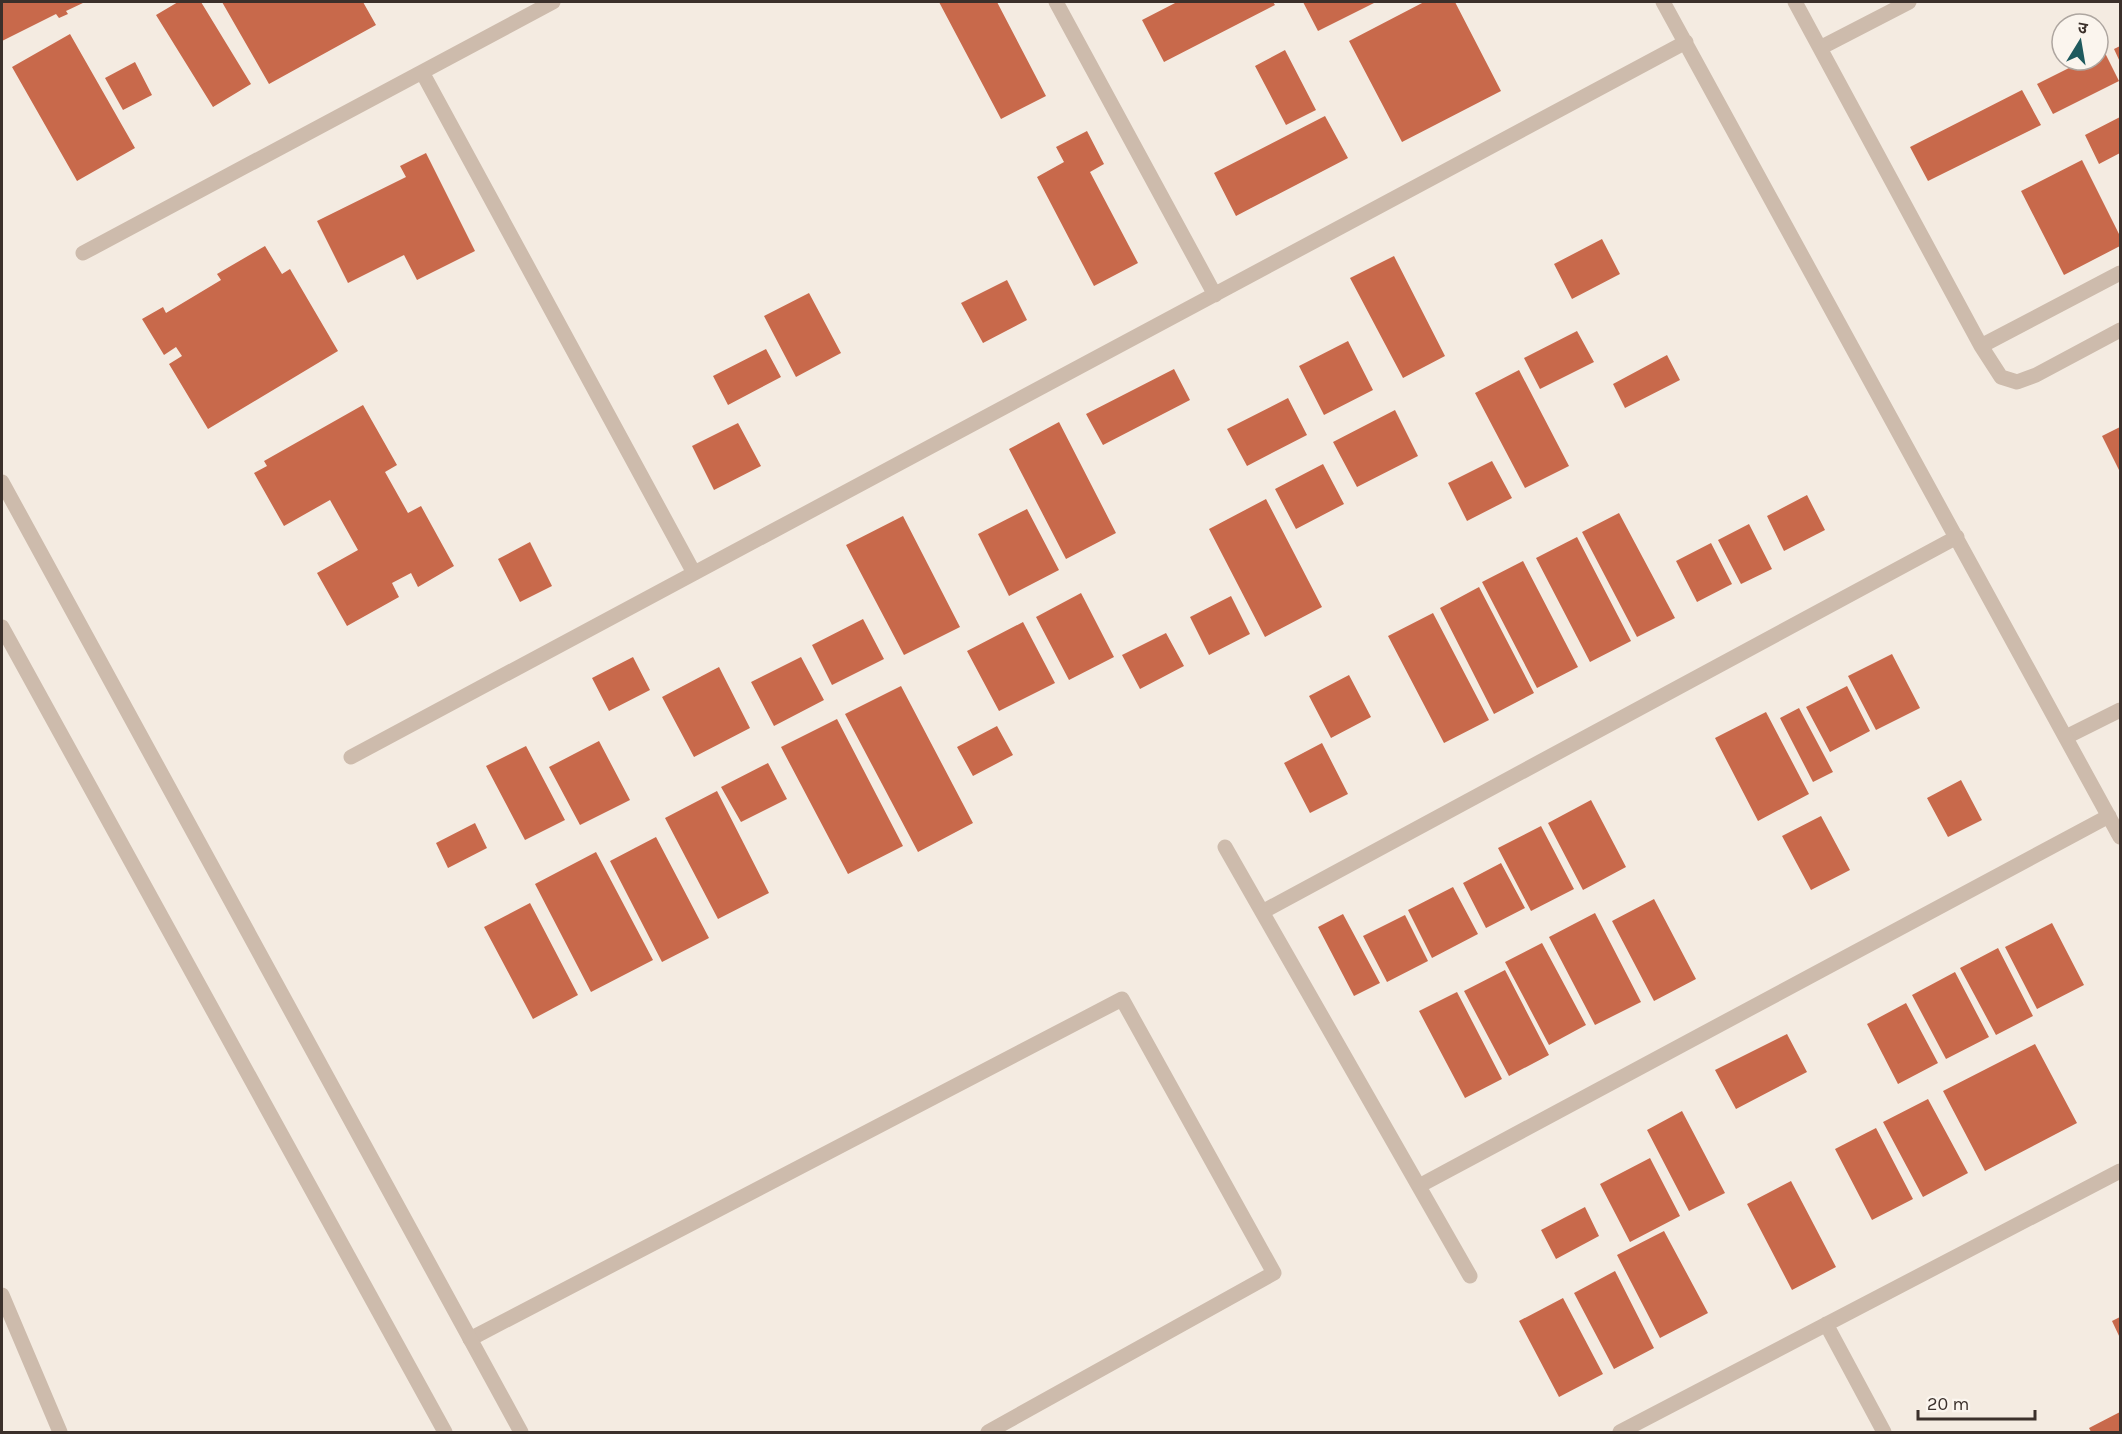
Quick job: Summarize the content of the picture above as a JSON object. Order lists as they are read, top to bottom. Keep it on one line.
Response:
{"scale_bar":"20 m","north":"top"}
